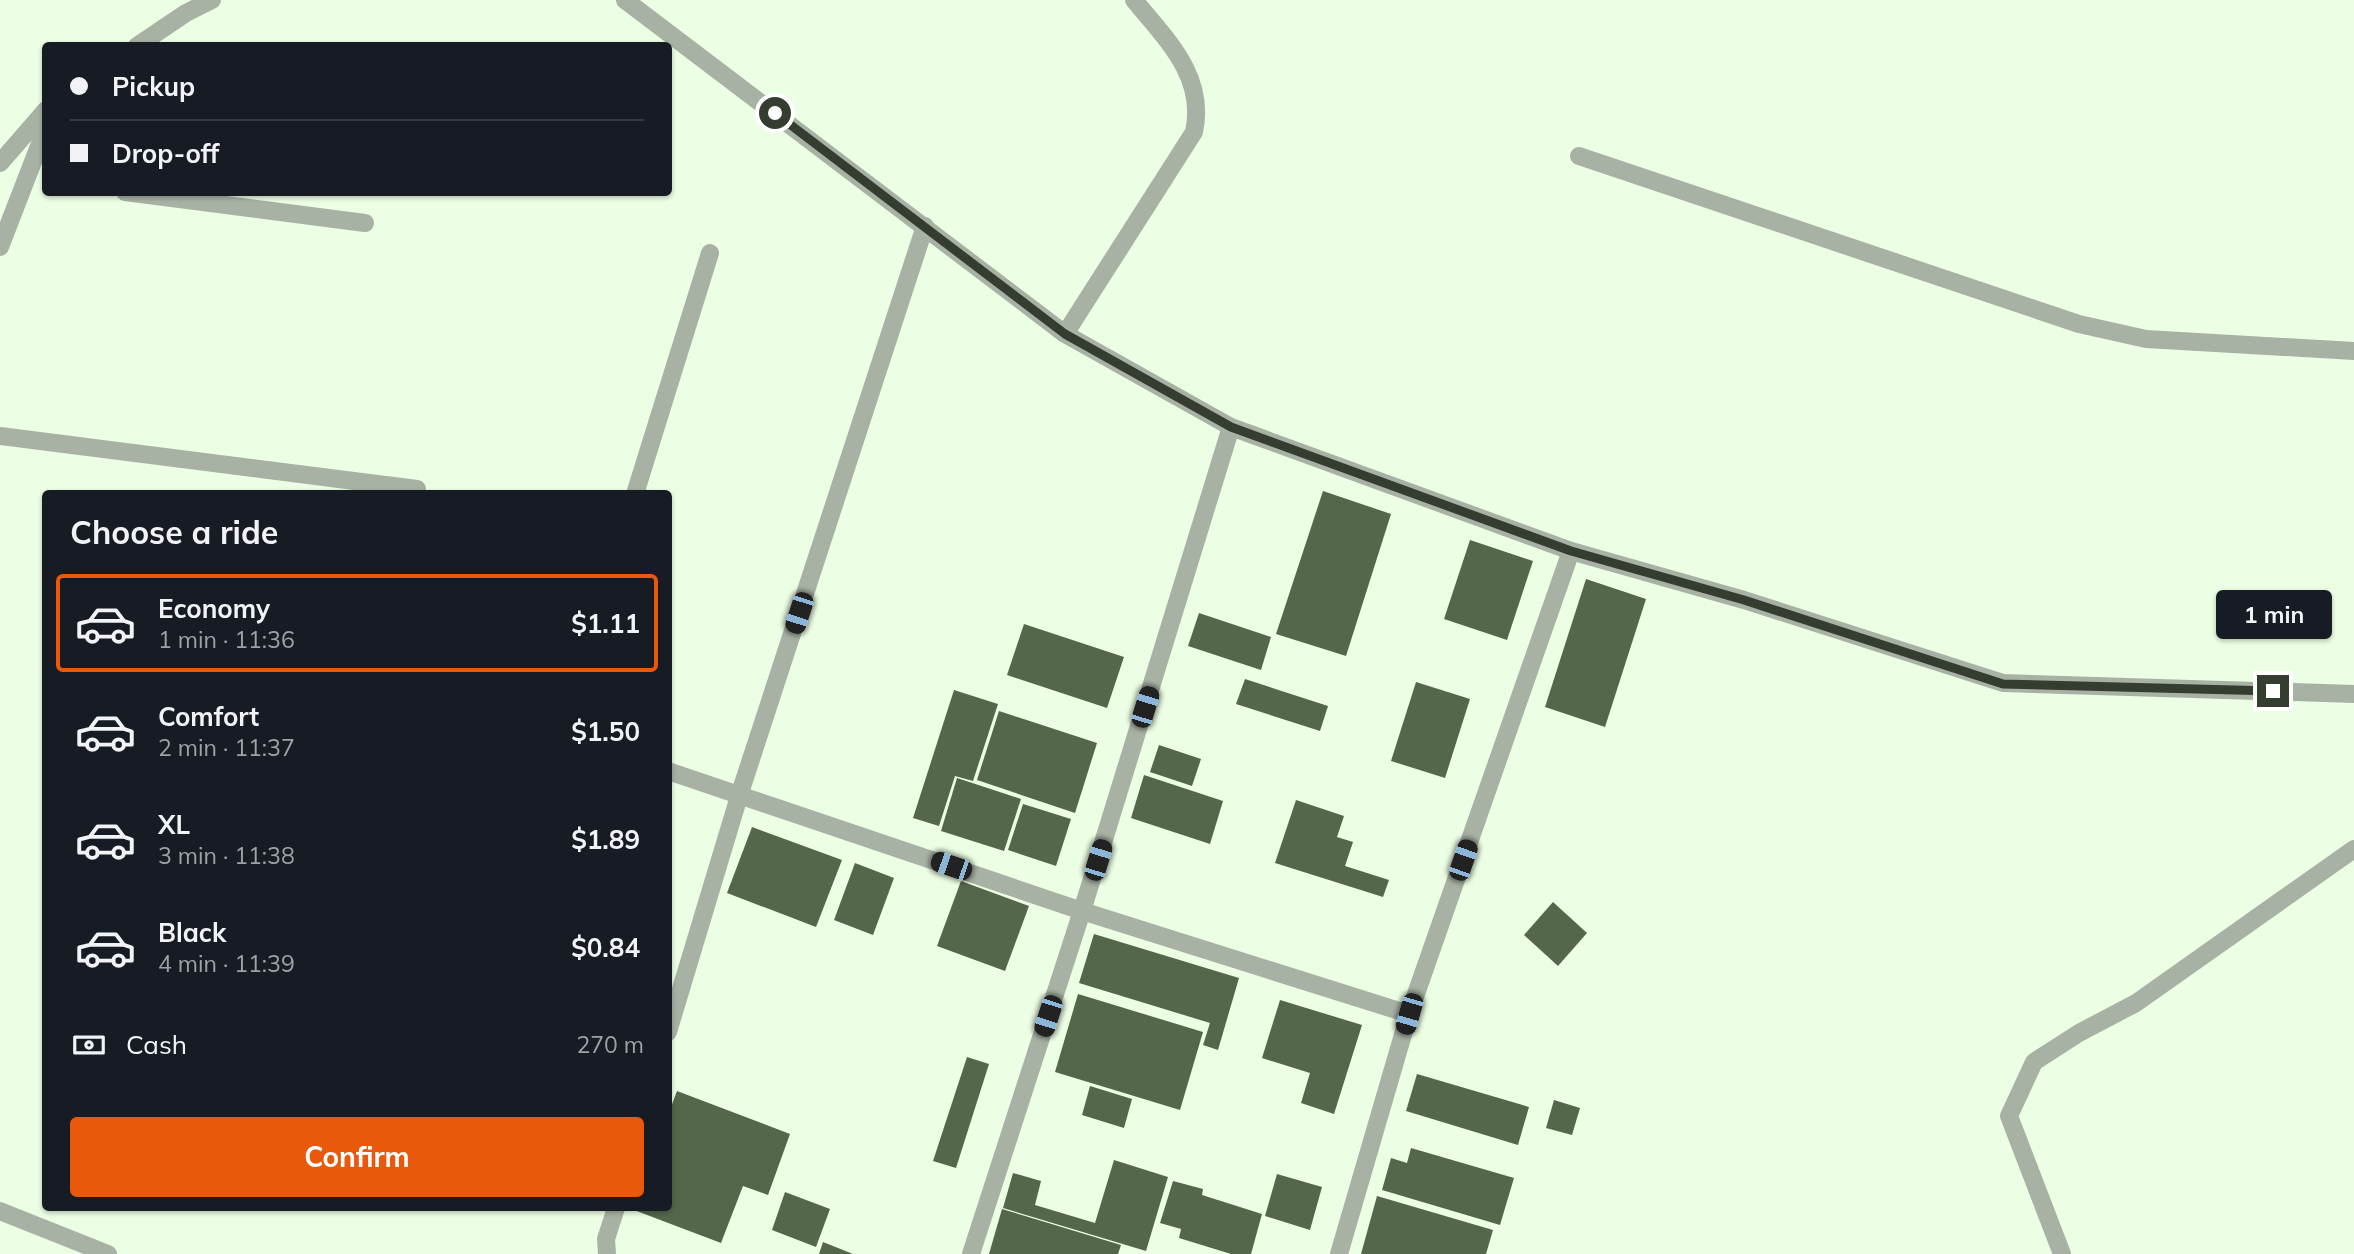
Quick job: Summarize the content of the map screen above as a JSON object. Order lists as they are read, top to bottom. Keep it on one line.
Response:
{"page":{"banner":["Pickup","Drop-off"],"heading":"Choose a ride","list":[{"name":"Economy","note":"1 min · 11:36","value":"$1.11"},{"name":"Comfort","note":"2 min · 11:37","value":"$1.50"},{"name":"XL","note":"3 min · 11:38","value":"$1.89"},{"name":"Black","note":"4 min · 11:39","value":"$0.84"}],"bubble":"1 min","pay":["Cash","270 m"],"buttons":"Confirm"}}
